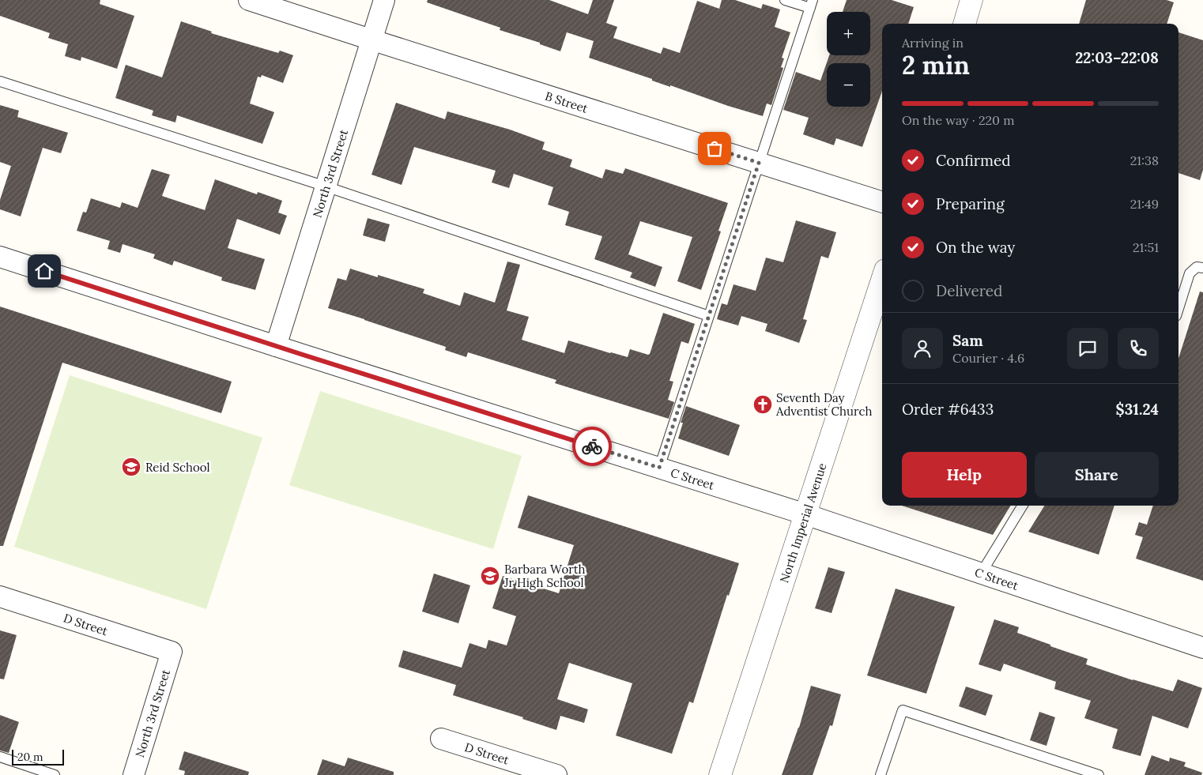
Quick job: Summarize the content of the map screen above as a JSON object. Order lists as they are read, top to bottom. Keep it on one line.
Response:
{"streets":{"street":["B Street","North 3rd Street","C Street","North Imperial Avenue","D Street"]},"crossings":[["B Street","North 3rd Street"],["North 3rd Street","C Street"],["North 3rd Street","D Street"],["C Street","North Imperial Avenue"]],"places":{"church":["Seventh Day Adventist Church"],"school or university":["Reid School","Barbara Worth Jr High School"]},"scale_bar":"20 m","page":{"map_buttons":["+","−"],"heading":["2 min","Arriving in","22:03–22:08"],"panel":["Sam","Courier · 4.6","Order #6433","$31.24"],"bar":"On the way · 220 m","list":[["Confirmed","21:38"],["Preparing","21:49"],["On the way","21:51"],"Delivered"],"buttons":["Help","Share"],"scale":"20 m"}}
